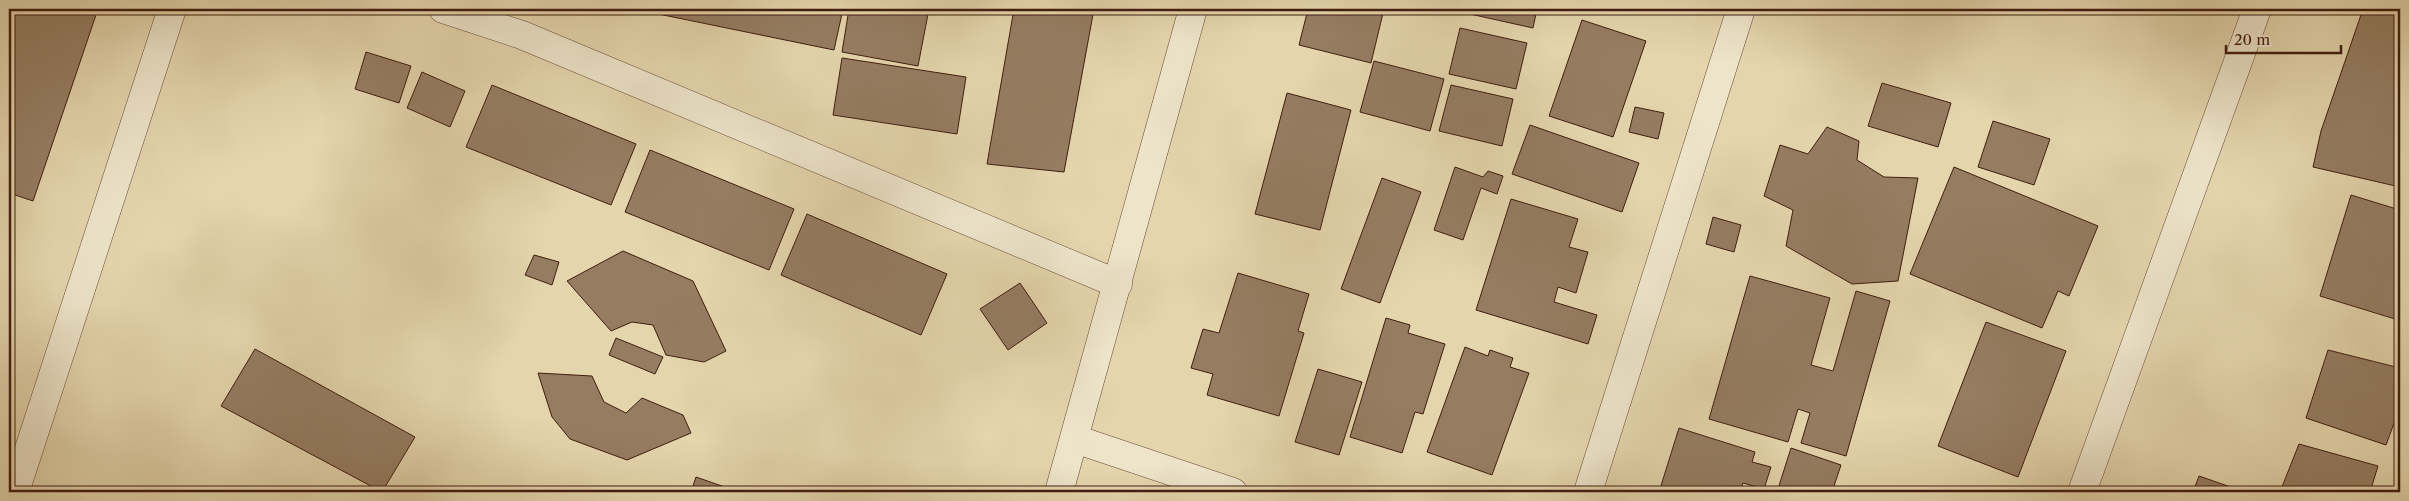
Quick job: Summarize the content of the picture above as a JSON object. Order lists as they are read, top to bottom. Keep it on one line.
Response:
{"scale_bar":"20 m"}
